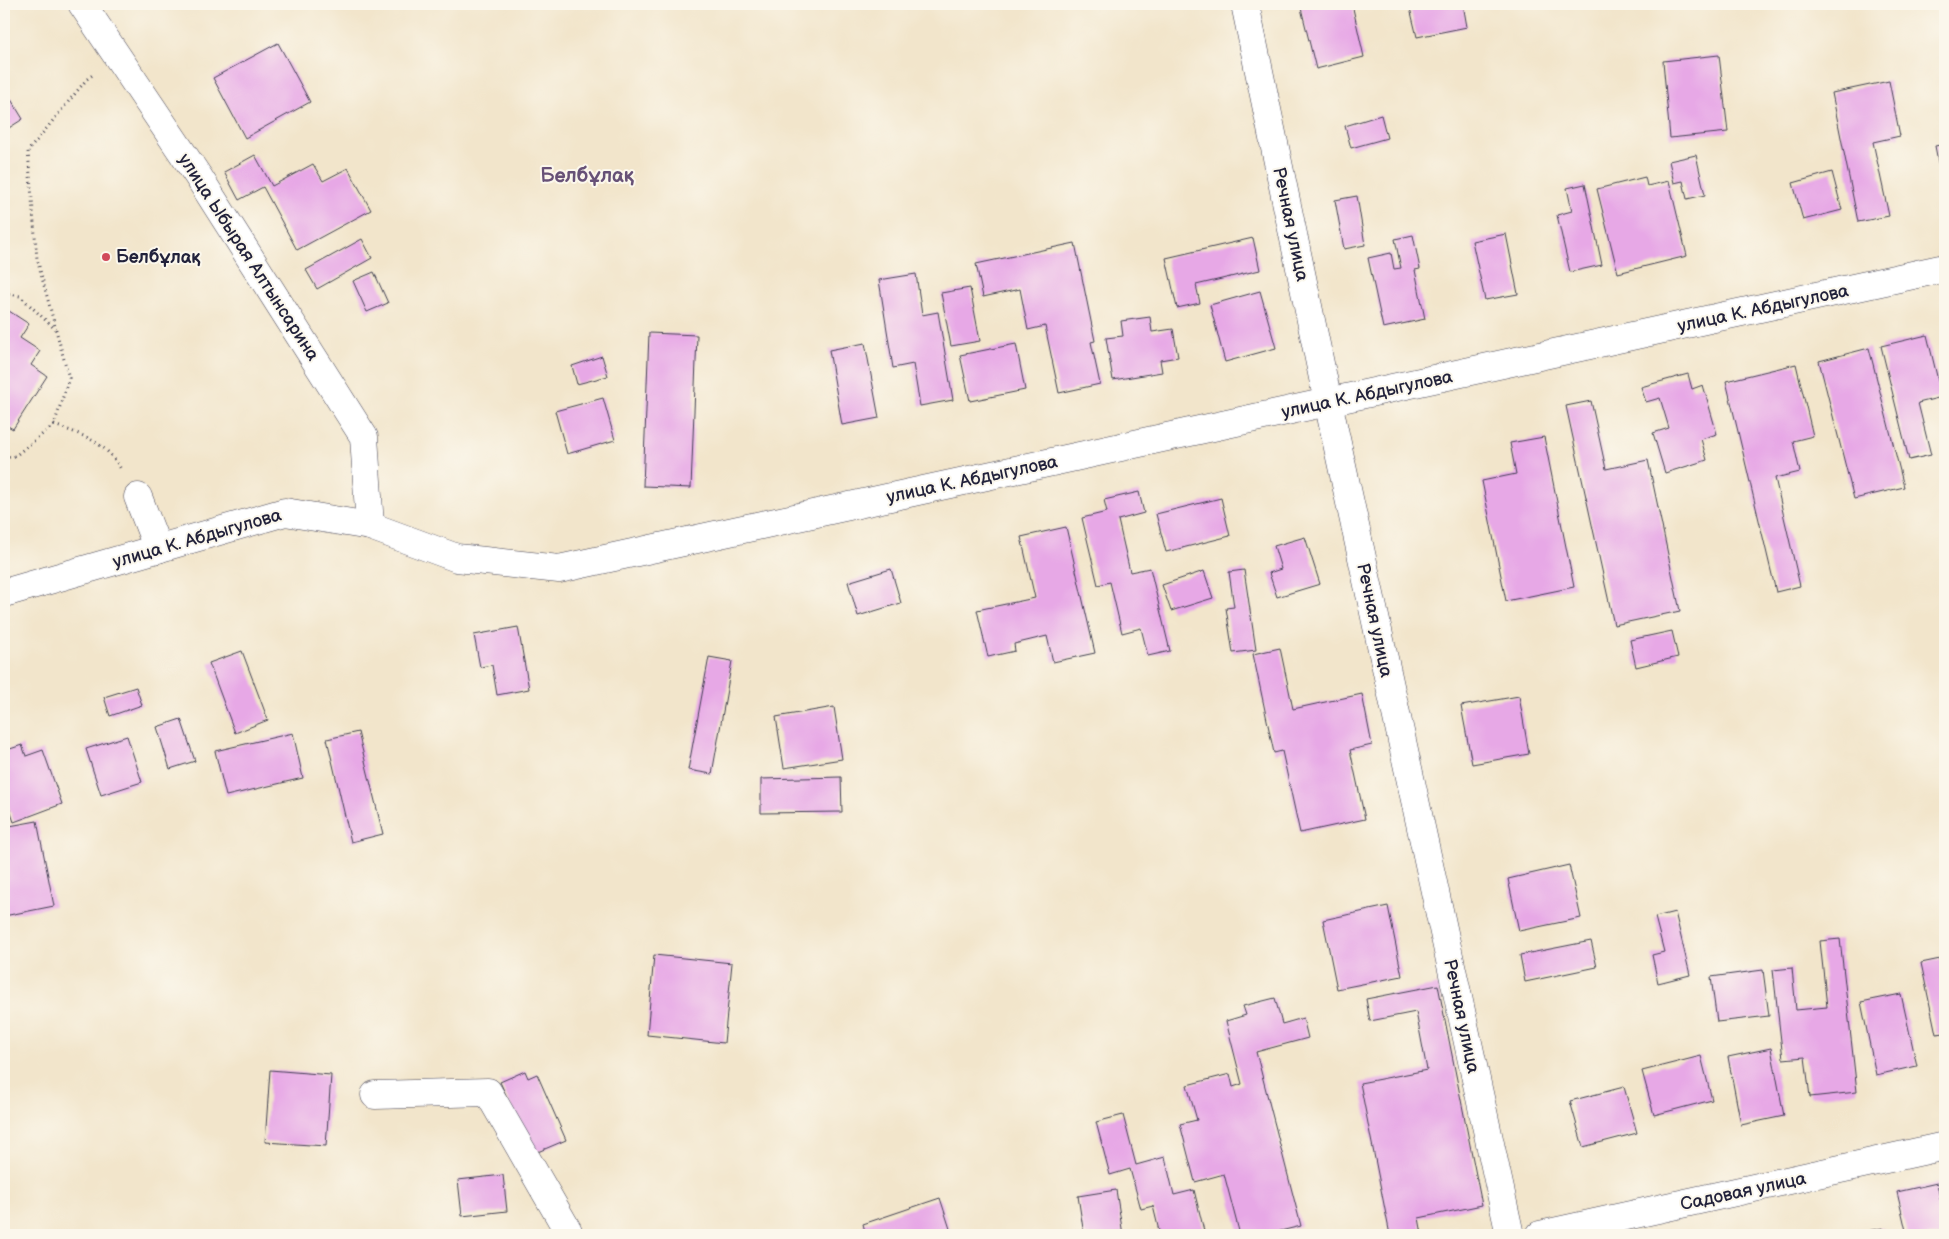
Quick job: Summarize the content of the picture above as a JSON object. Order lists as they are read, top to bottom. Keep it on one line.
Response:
{"streets":{"street":["Речная улица","улица Ыбырая Алтынсарина","улица К. Абдыгулова","Садовая улица"]},"crossings":[["Речная улица","улица К. Абдыгулова"],["улица Ыбырая Алтынсарина","улица К. Абдыгулова"]],"districts":["Белбұлақ"],"places":["Белбұлақ"]}
